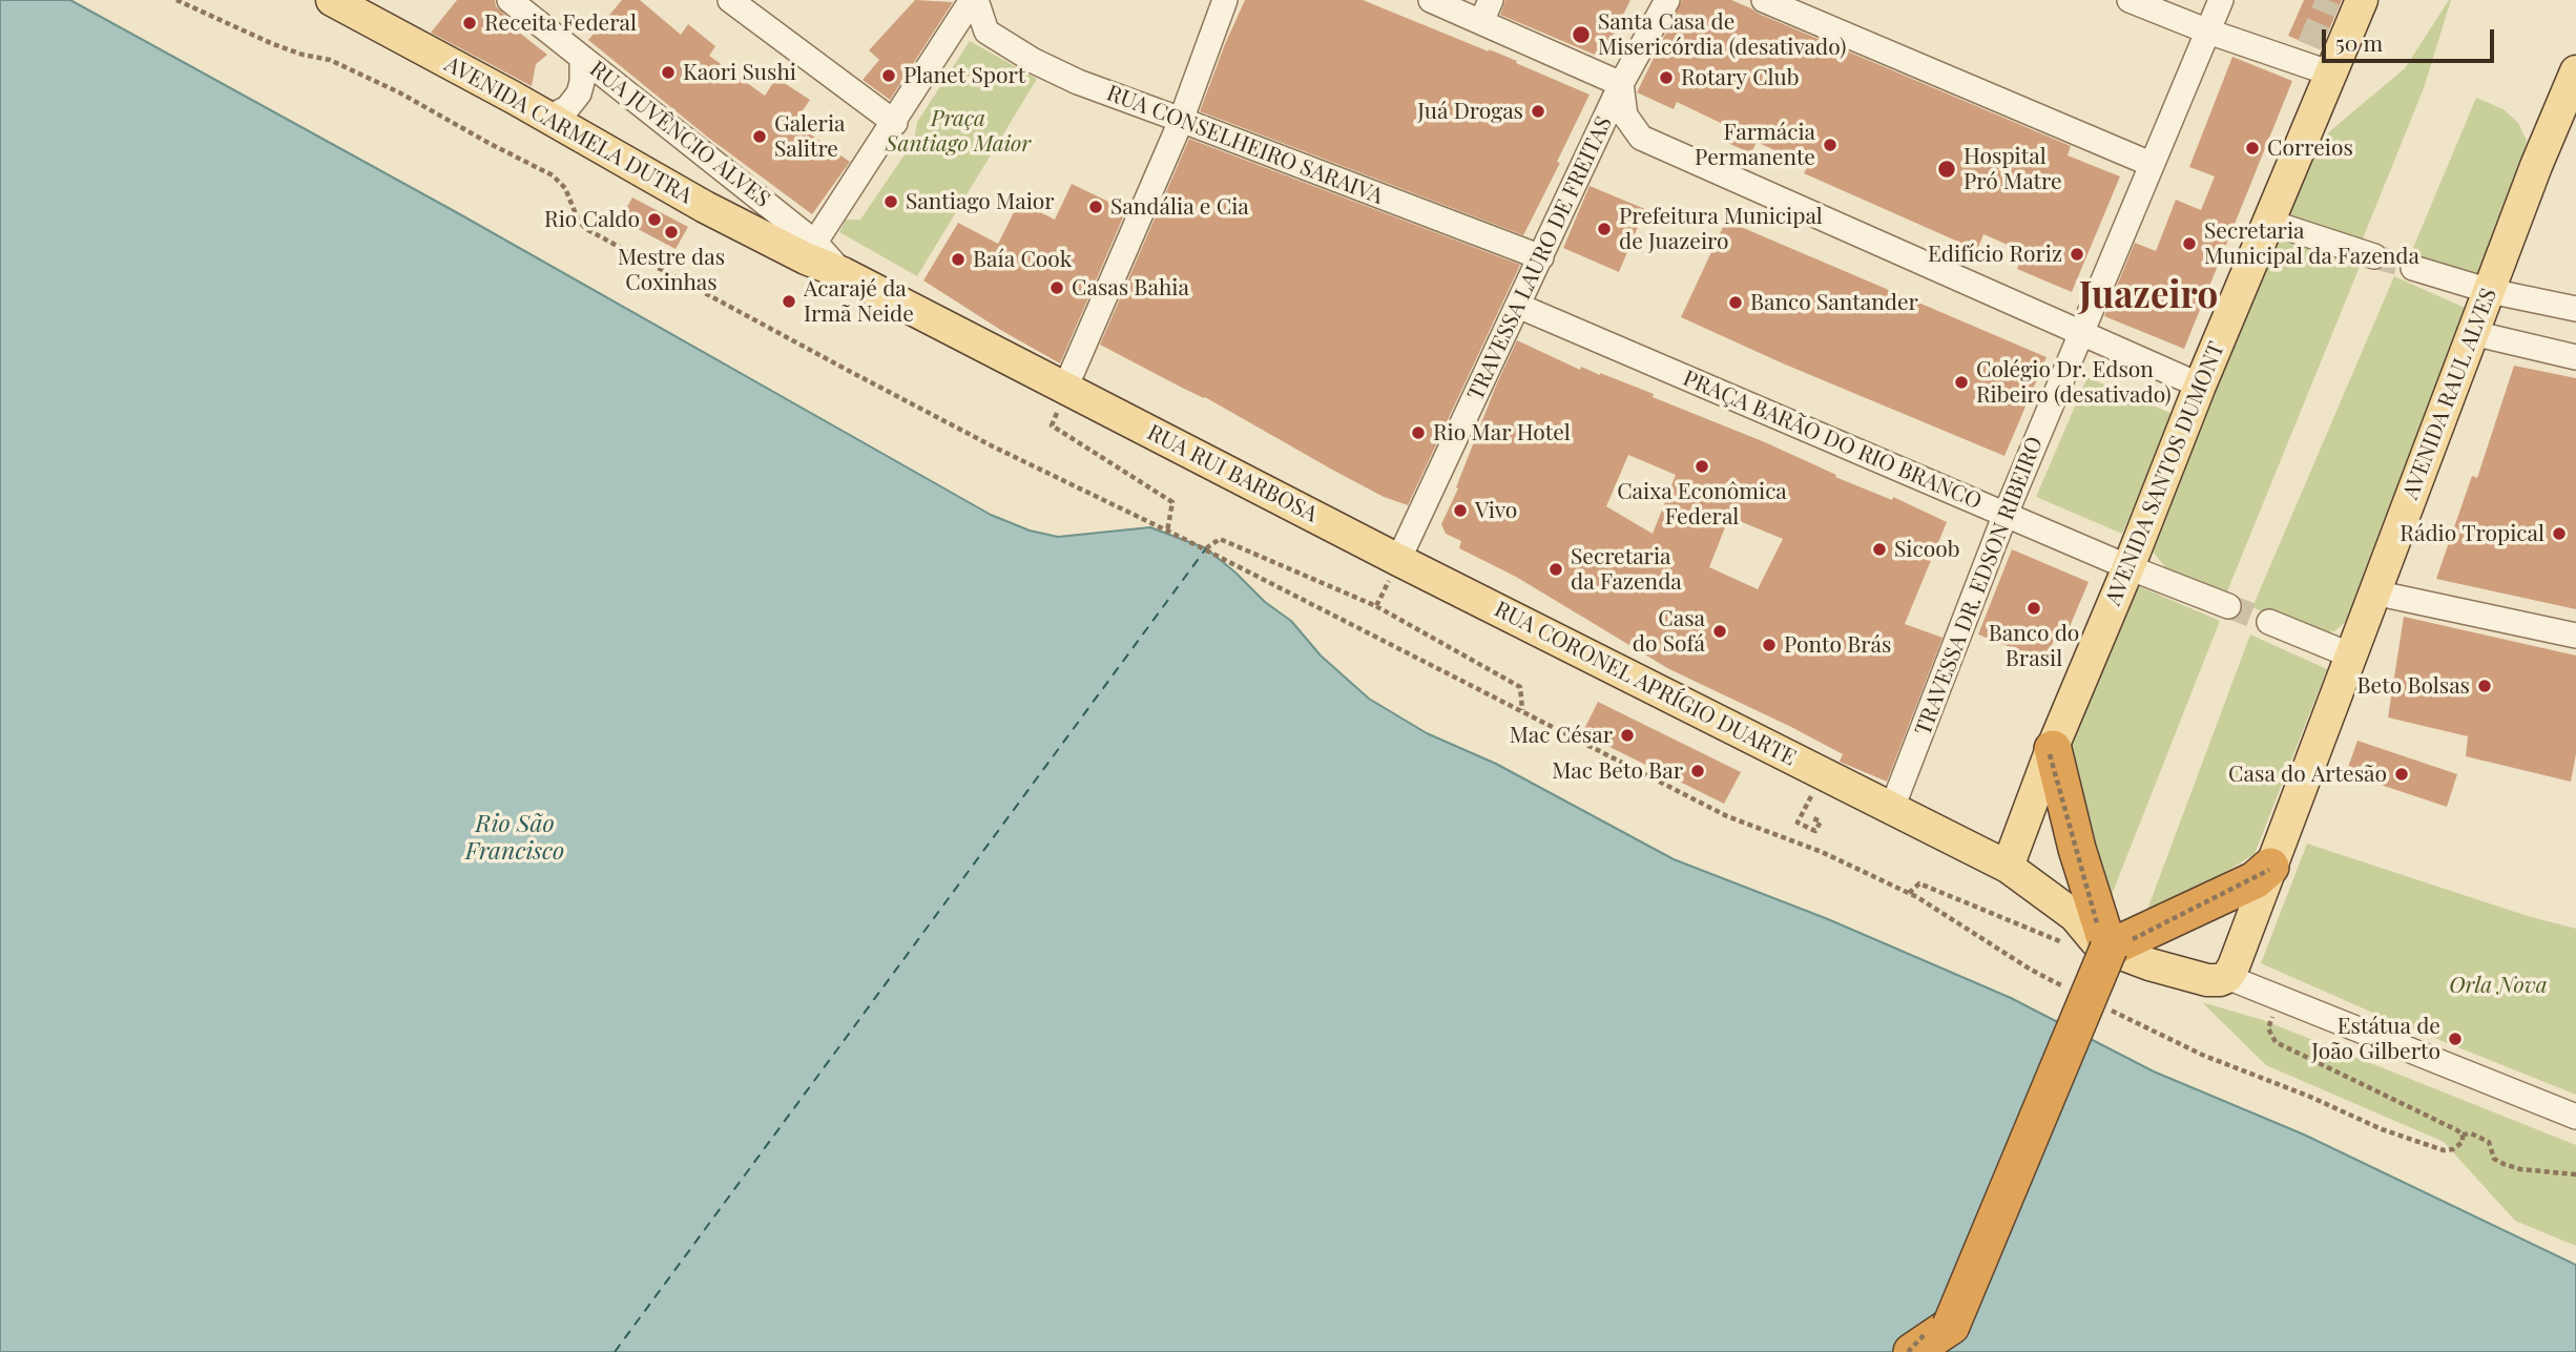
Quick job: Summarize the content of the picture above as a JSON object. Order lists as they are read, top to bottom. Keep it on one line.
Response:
{"streets":{"main road":["AVENIDA CARMELA DUTRA","AVENIDA RAUL ALVES","RUA RUI BARBOSA","AVENIDA SANTOS DUMONT","RUA CORONEL APRÍGIO DUARTE"],"street":["RUA JUVÊNCIO ALVES","RUA CONSELHEIRO SARAIVA","TRAVESSA LAURO DE FREITAS","PRAÇA BARÃO DO RIO BRANCO","TRAVESSA DR. EDSON RIBEIRO"]},"crossings":[["AVENIDA CARMELA DUTRA","RUA JUVÊNCIO ALVES"],["AVENIDA CARMELA DUTRA","RUA RUI BARBOSA"],["RUA CONSELHEIRO SARAIVA","TRAVESSA LAURO DE FREITAS"],["TRAVESSA LAURO DE FREITAS","PRAÇA BARÃO DO RIO BRANCO"],["TRAVESSA LAURO DE FREITAS","RUA RUI BARBOSA"],["TRAVESSA LAURO DE FREITAS","RUA CORONEL APRÍGIO DUARTE"],["PRAÇA BARÃO DO RIO BRANCO","AVENIDA SANTOS DUMONT"],["PRAÇA BARÃO DO RIO BRANCO","TRAVESSA DR. EDSON RIBEIRO"],["RUA RUI BARBOSA","RUA CORONEL APRÍGIO DUARTE"],["AVENIDA SANTOS DUMONT","RUA CORONEL APRÍGIO DUARTE"],["TRAVESSA DR. EDSON RIBEIRO","RUA CORONEL APRÍGIO DUARTE"]],"districts":["Juazeiro"],"water":["Rio São Francisco"],"parks":["Praça Santiago Maior","Orla Nova"],"places":["Receita Federal","Santa Casa de Misericórdia (desativado)","Kaori Sushi","Planet Sport","Rotary Club","Juá Drogas","Galeria Salitre","Farmácia Permanente","Correios","Hospital Pró Matre","Santiago Maior","Sandália e Cia","Rio Caldo","Prefeitura Municipal de Juazeiro","Mestre das Coxinhas","Secretaria Municipal da Fazenda","Edifício Roriz","Baía Cook","Casas Bahia","Acarajé da Irmã Neide","Banco Santander","Colégio Dr. Edson Ribeiro (desativado)","Rio Mar Hotel","Caixa Econômica Federal","Vivo","Rádio Tropical","Sicoob","Secretaria da Fazenda","Banco do Brasil","Casa do Sofá","Ponto Brás","Beto Bolsas","Mac César","Mac Beto Bar","Casa do Artesão","Estátua de João Gilberto"],"scale_bar":"50 m"}
